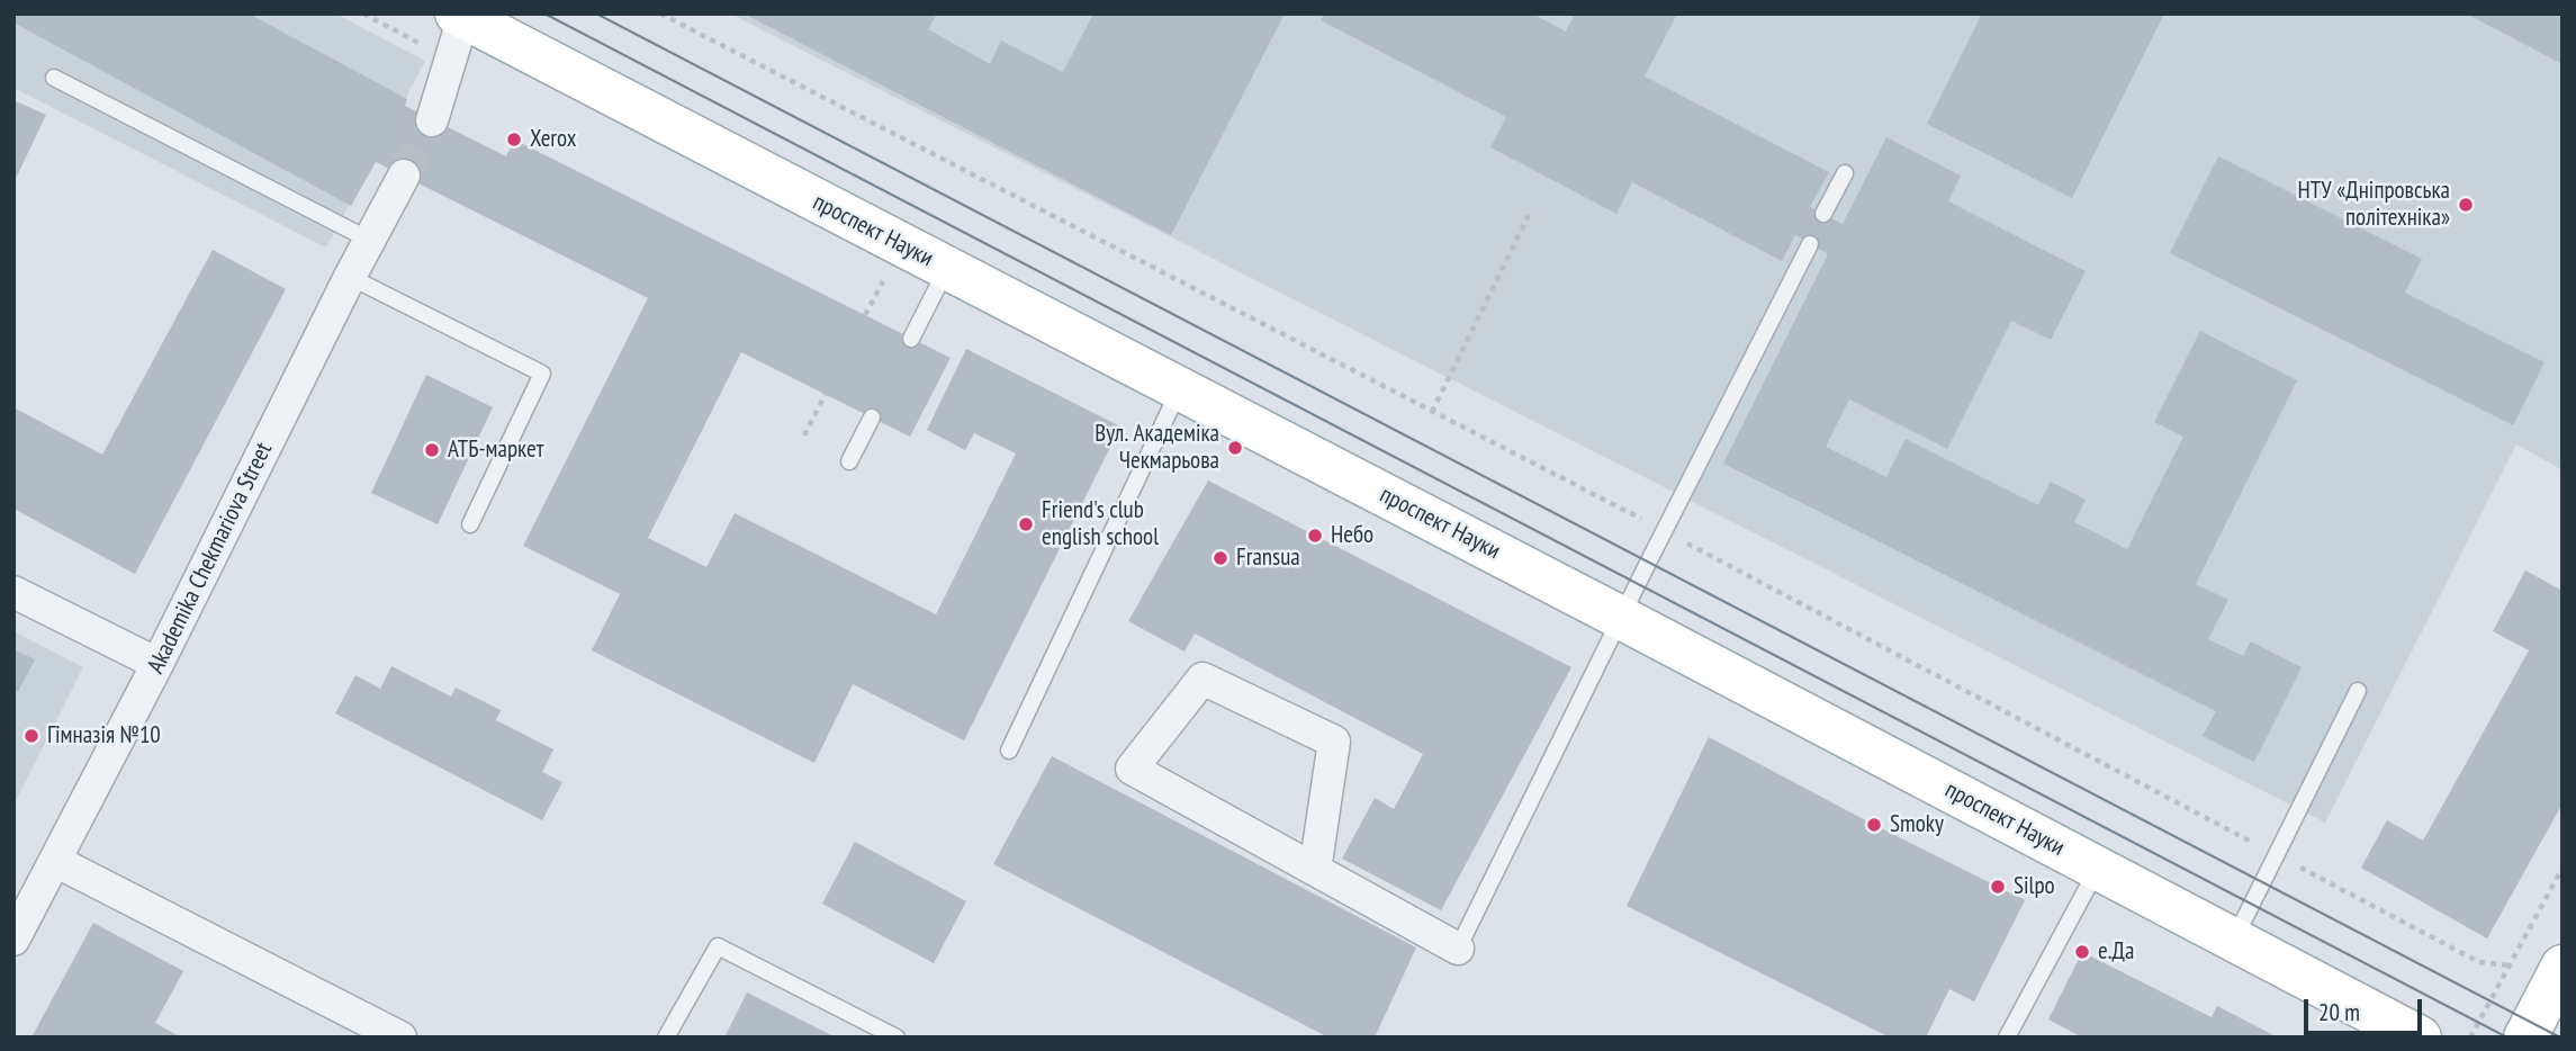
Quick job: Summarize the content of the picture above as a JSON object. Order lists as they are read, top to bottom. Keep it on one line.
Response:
{"streets":{"main road":["проспект Науки"],"street":["Akademika Chekmariova Street"]},"places":["Xerox","НТУ «Дніпровська політехніка»","Вул. Академіка Чекмарьова","АТБ-маркет","Friend's club english school","Небо","Fransua","Гімназія №10","Smoky","Silpo","е.Да"],"scale_bar":"20 m"}
